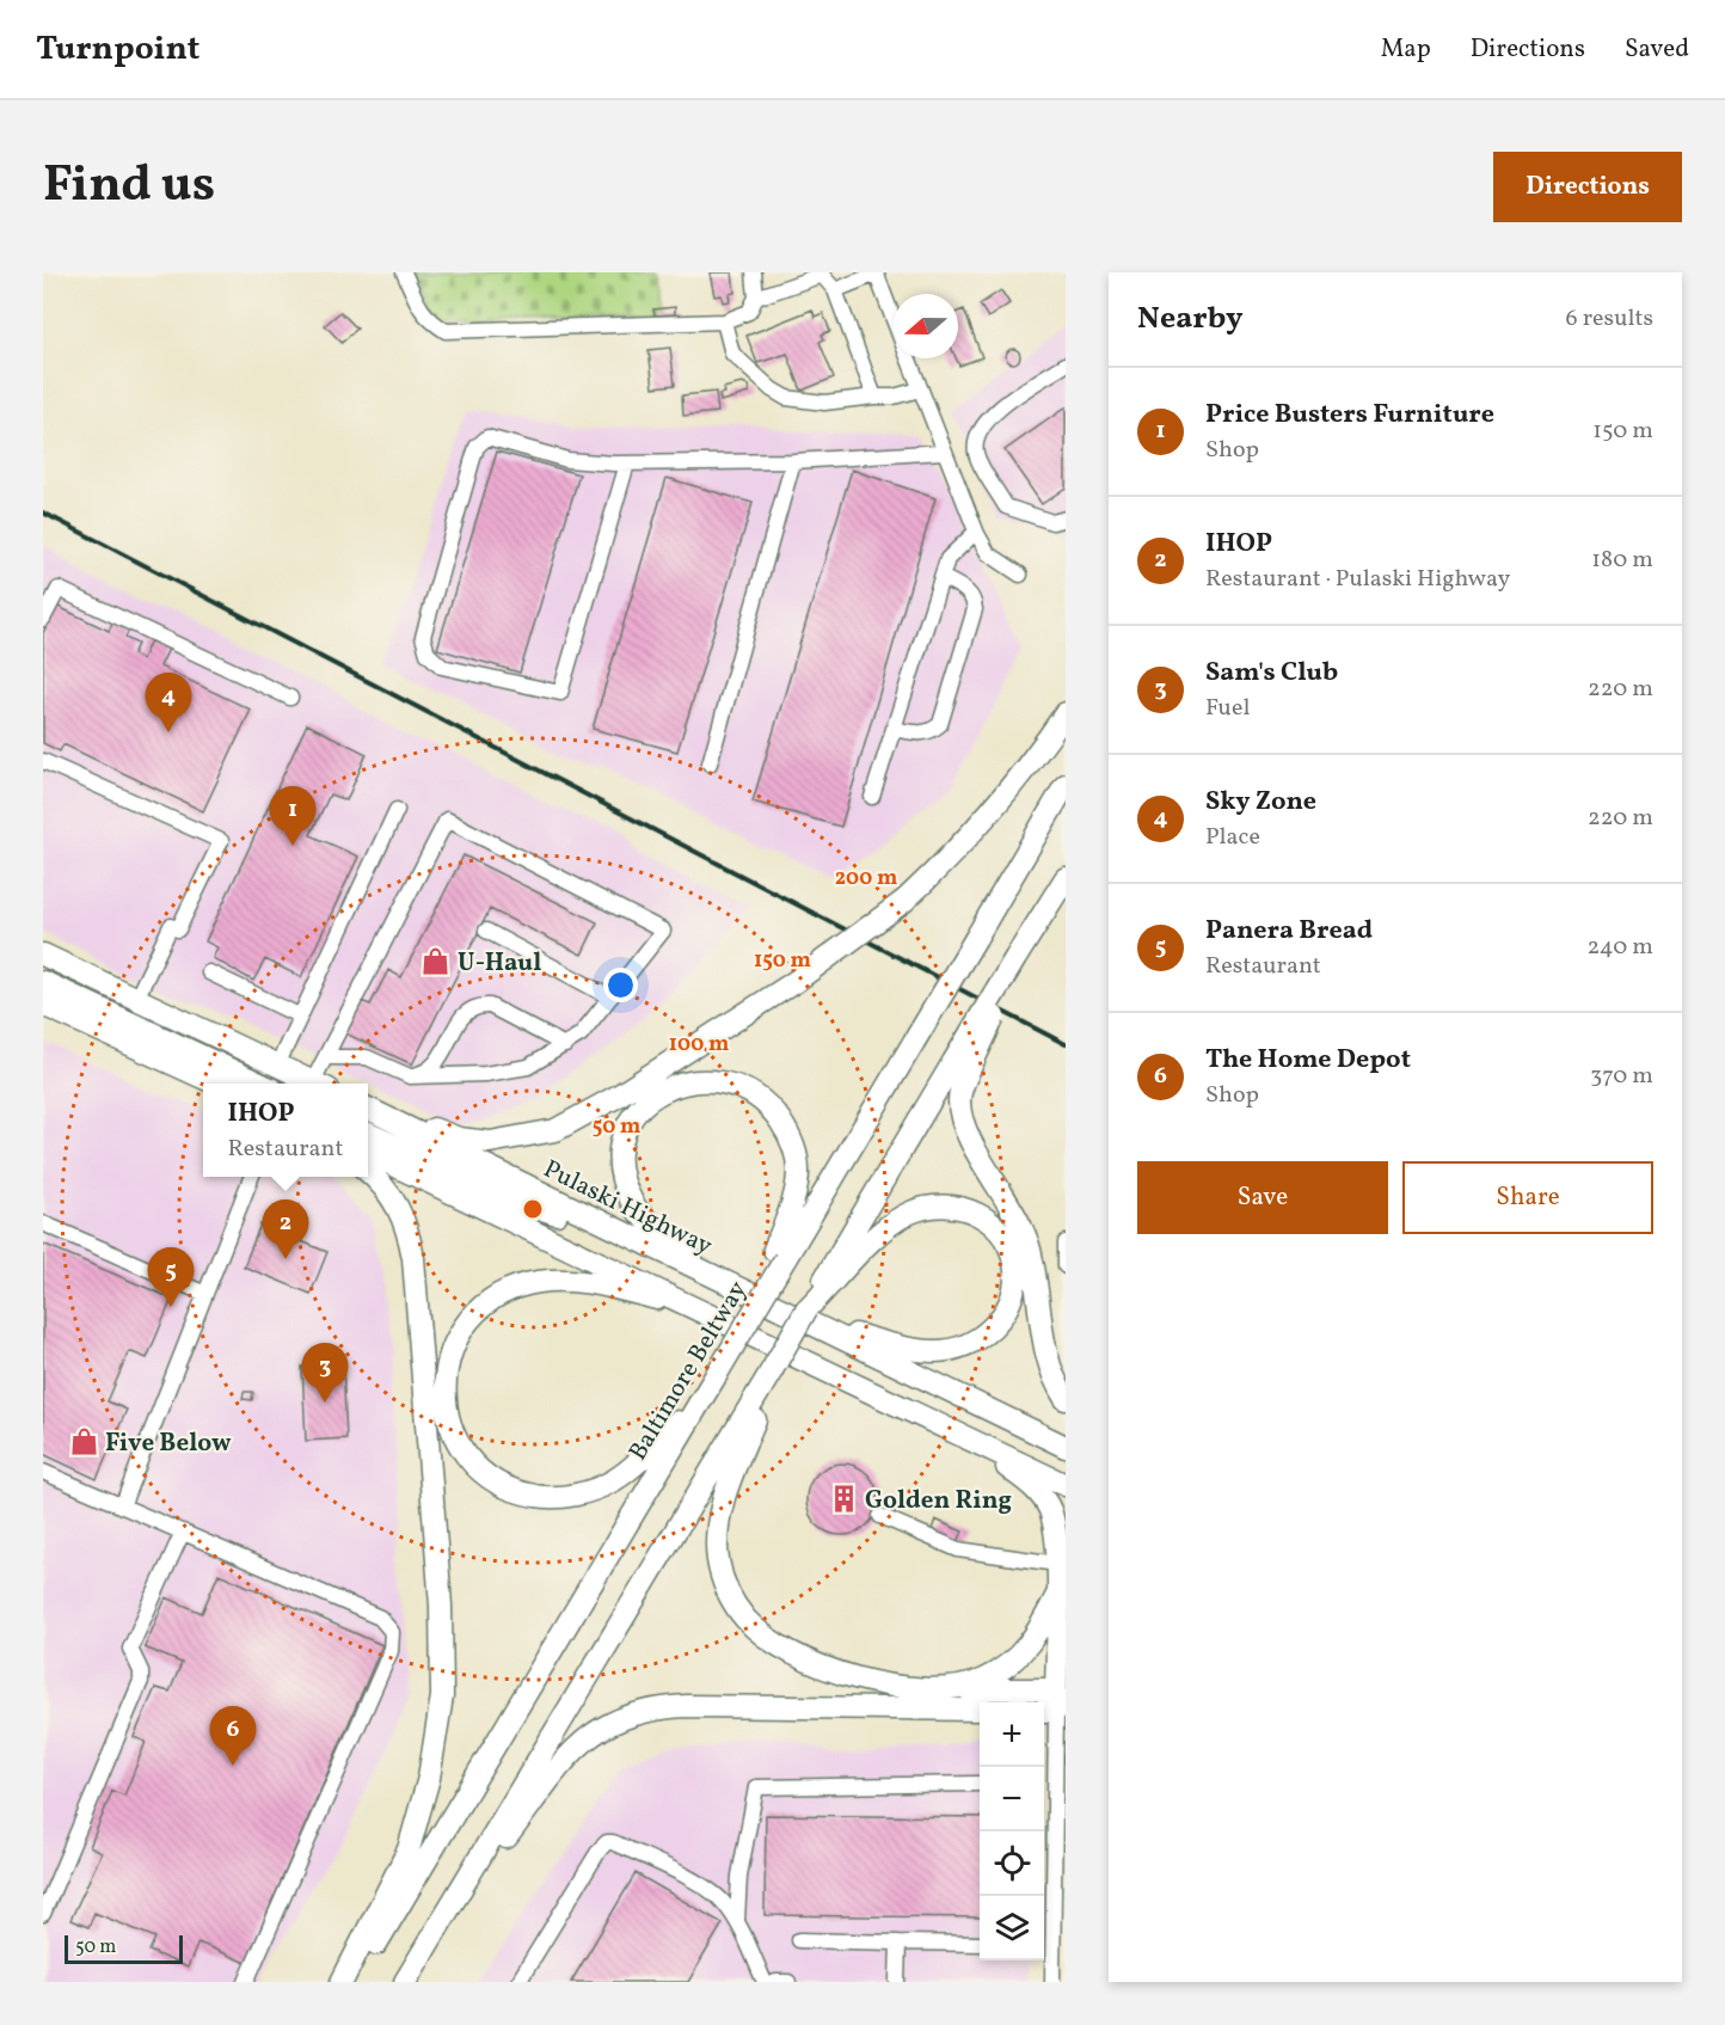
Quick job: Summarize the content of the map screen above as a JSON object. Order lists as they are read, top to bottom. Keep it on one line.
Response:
{"streets":{"highway":["Pulaski Highway","Baltimore Beltway"]},"places":{"shop":["U-Haul","Five Below"],"building":["Golden Ring"]},"scale_bar":"50 m","north":"left","page":{"header":"Turnpoint","nav":["Map","Directions","Saved"],"title":"Find us","buttons":["Directions",["Save","Share"]],"heading":["Nearby","6 results"],"list":[{"mark":"1","name":"Price Busters Furniture","note":"Shop","value":"150 m"},{"mark":"2","name":"IHOP","note":"Restaurant · Pulaski Highway","value":"180 m"},{"mark":"3","name":"Sam's Club","note":"Fuel","value":"220 m"},{"mark":"4","name":"Sky Zone","note":"Place","value":"220 m"},{"mark":"5","name":"Panera Bread","note":"Restaurant","value":"240 m"},{"mark":"6","name":"The Home Depot","note":"Shop","value":"370 m"}],"pins":["4","1","2","5","3","6"],"popup":["IHOP","Restaurant"],"map_buttons":["+","−"],"scale":"50 m"},"rings":["200 m","150 m","100 m","50 m"]}
